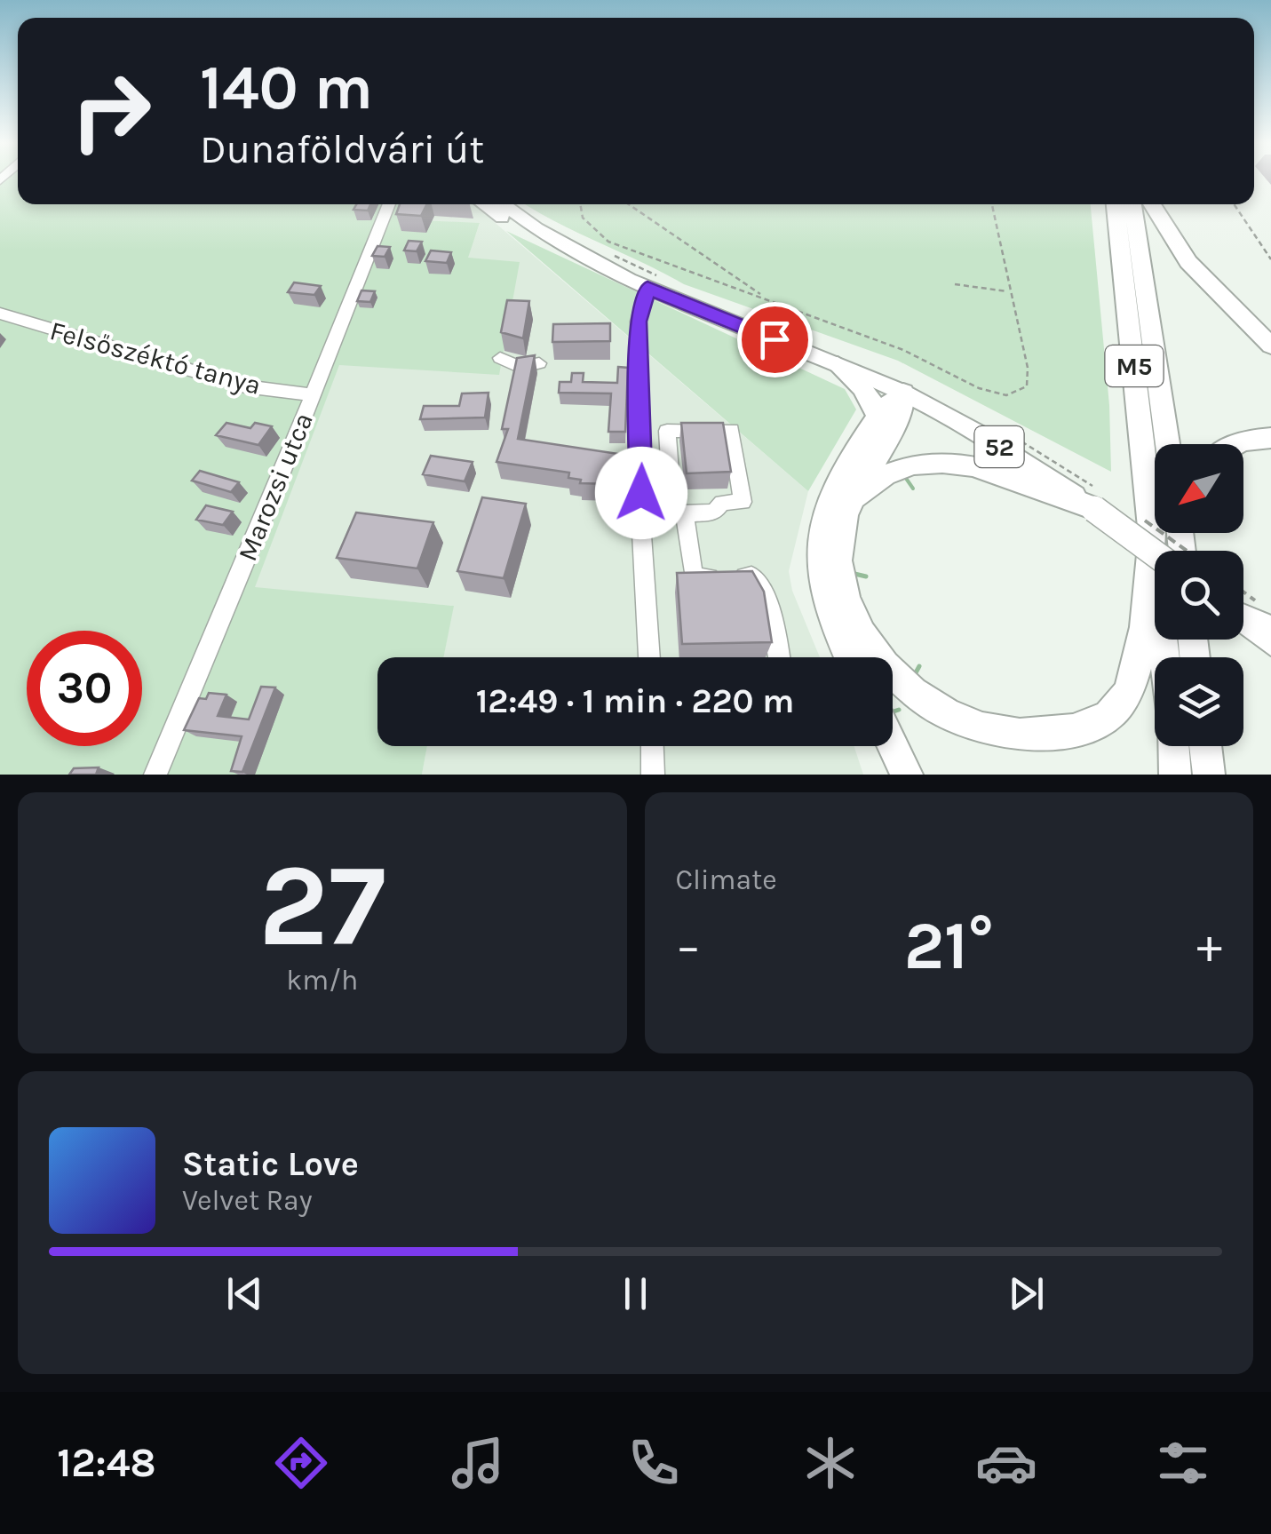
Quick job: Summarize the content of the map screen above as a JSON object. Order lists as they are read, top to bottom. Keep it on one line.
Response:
{"streets":{"highway":["M5"],"main road":["52"],"street":["Felsőszéktó tanya","Marozsi utca"]},"crossings":[["Felsőszéktó tanya","Marozsi utca"]],"north":"bottom left","page":{"turn":["140 m","Dunaföldvári út"],"limit":"30","trip":"12:49 · 1 min · 220 m","tile":[["27","km/h"],"Climate"],"heat":["−","21°","+"],"song":["Static Love","Velvet Ray"],"tabs":"12:48"}}
